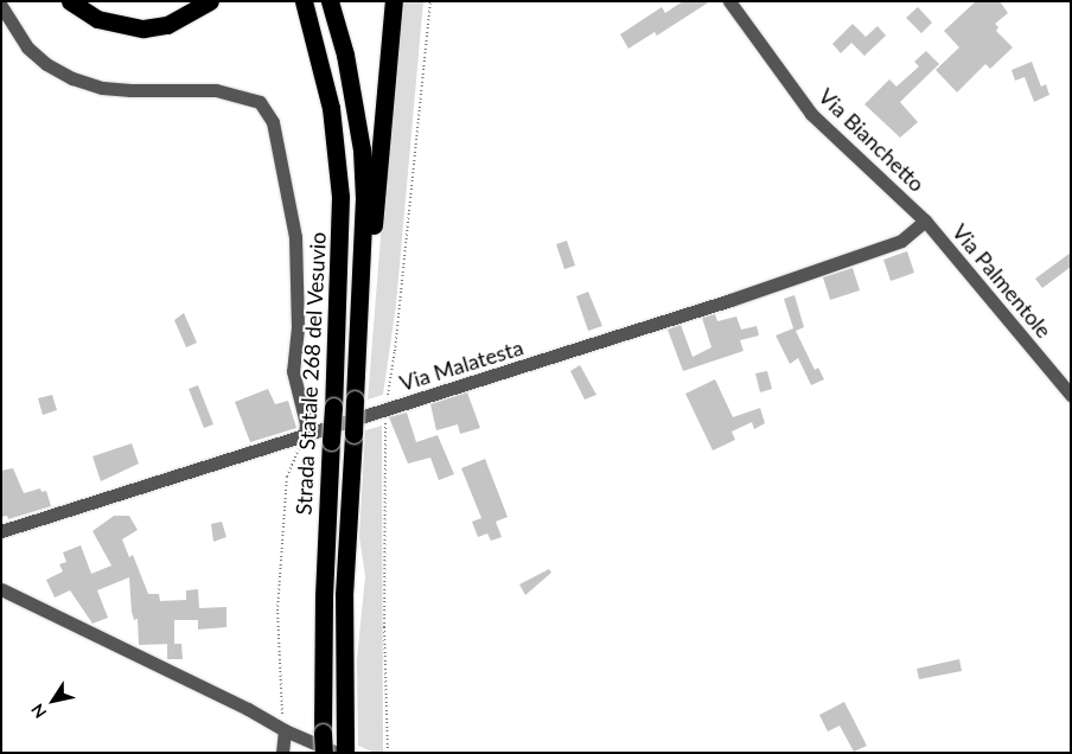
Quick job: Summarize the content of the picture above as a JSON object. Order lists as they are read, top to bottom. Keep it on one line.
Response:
{"streets":{"highway":["Strada Statale 268 del Vesuvio"],"street":["Via Bianchetto","Via Palmentole","Via Malatesta"]},"crossings":[["Via Bianchetto","Via Palmentole"],["Via Bianchetto","Via Malatesta"],["Via Palmentole","Via Malatesta"]],"north":"bottom left"}
